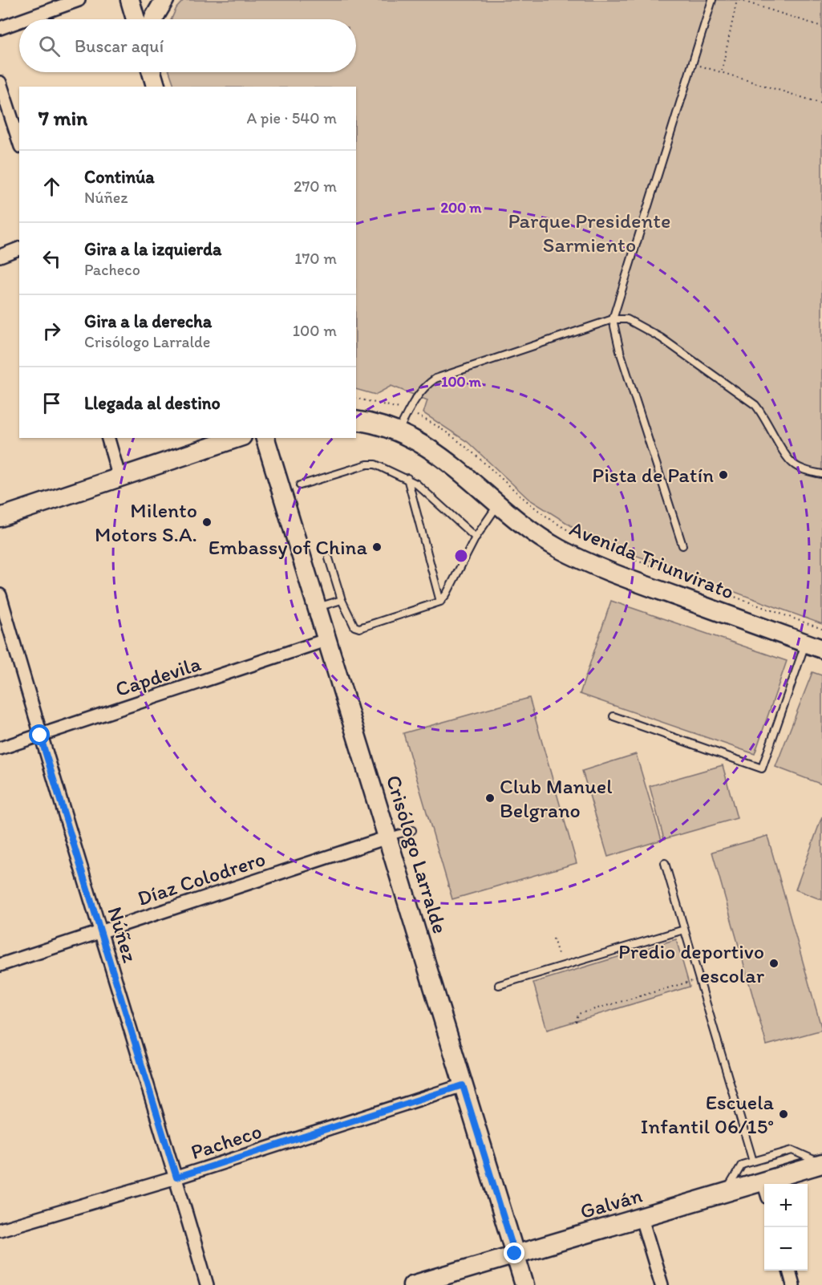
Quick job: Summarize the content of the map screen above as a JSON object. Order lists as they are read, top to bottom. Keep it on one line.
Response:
{"streets":{"street":["Avenida Triunvirato","Capdevila","Crisólogo Larralde","Díaz Colodrero","Núñez","Pacheco","Galván"]},"crossings":[["Capdevila","Crisólogo Larralde"],["Capdevila","Núñez"],["Crisólogo Larralde","Díaz Colodrero"],["Crisólogo Larralde","Pacheco"],["Crisólogo Larralde","Galván"],["Díaz Colodrero","Núñez"],["Núñez","Pacheco"]],"parks":["Parque Presidente Sarmiento"],"places":["Pista de Patín","Milento Motors S.A.","Embassy of China","Club Manuel Belgrano","Predio deportivo escolar","Escuela Infantil 06/15°"],"page":{"search":"Buscar aquí","heading":["7 min","A pie · 540 m"],"list":[["Continúa","Núñez","270 m"],["Gira a la izquierda","Pacheco","170 m"],["Gira a la derecha","Crisólogo Larralde","100 m"],"Llegada al destino"],"map_buttons":["+","−"]},"rings":["200 m","100 m"]}
